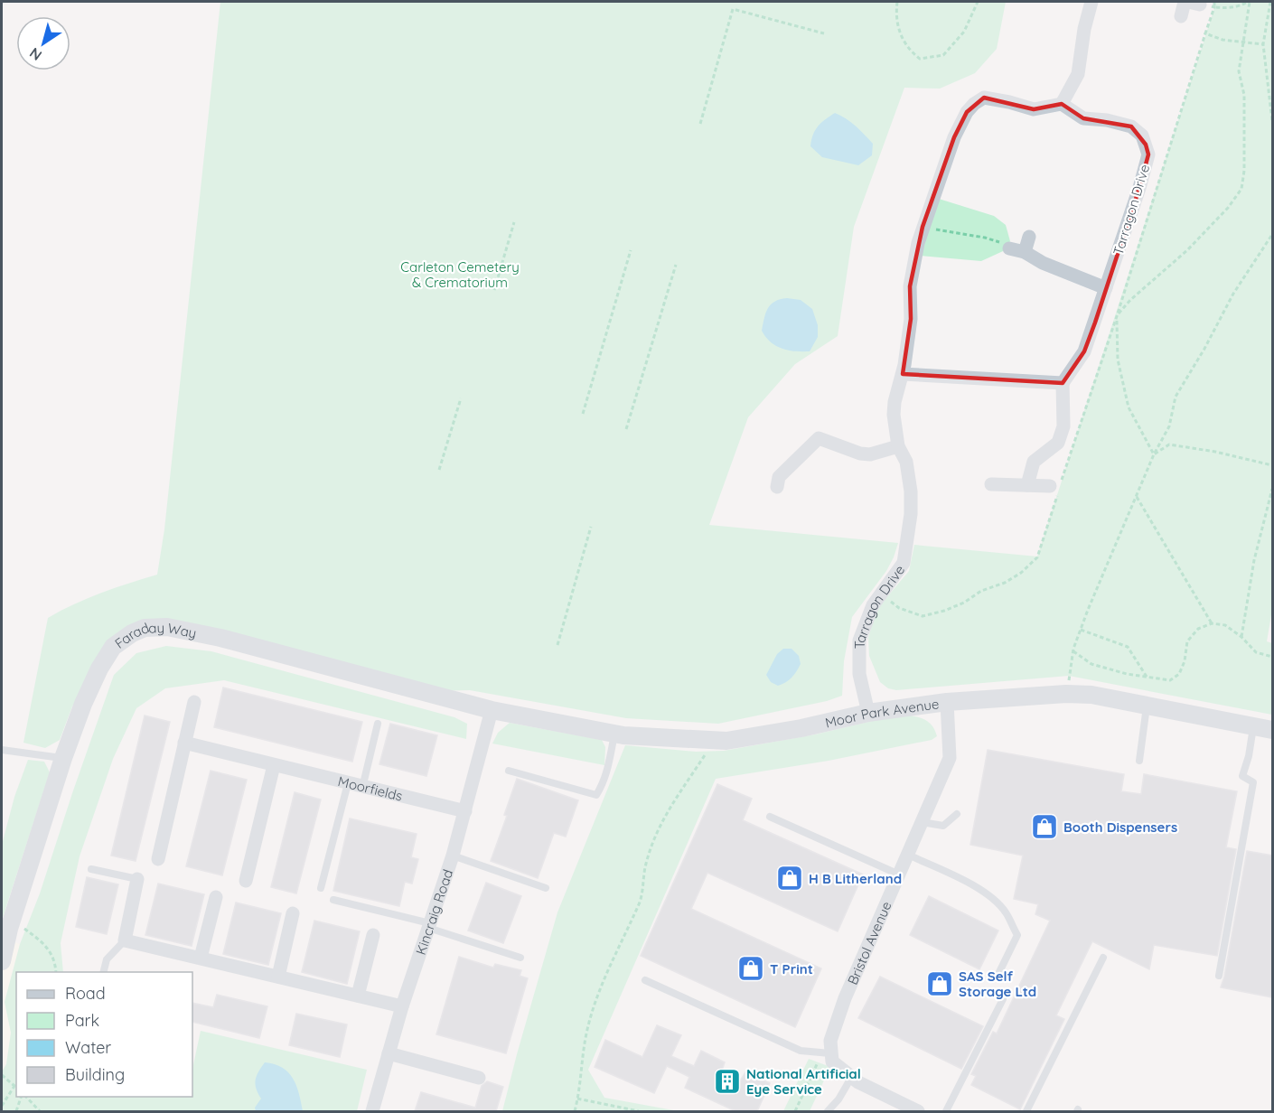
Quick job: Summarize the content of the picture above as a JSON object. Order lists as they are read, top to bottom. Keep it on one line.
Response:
{"streets":{"street":["Tarragon Drive","Faraday Way","Moor Park Avenue","Moorfields","Kincraig Road","Bristol Avenue"]},"crossings":[["Tarragon Drive","Moor Park Avenue"],["Faraday Way","Moor Park Avenue"],["Faraday Way","Kincraig Road"],["Moor Park Avenue","Kincraig Road"],["Moor Park Avenue","Bristol Avenue"],["Moorfields","Kincraig Road"]],"parks":["Carleton Cemetery & Crematorium"],"places":{"shop":["Booth Dispensers","H B Litherland","T Print","SAS Self Storage Ltd"],"building":["National Artificial Eye Service"]},"legend":["Road","Park","Water","Building"],"north":"bottom left"}
